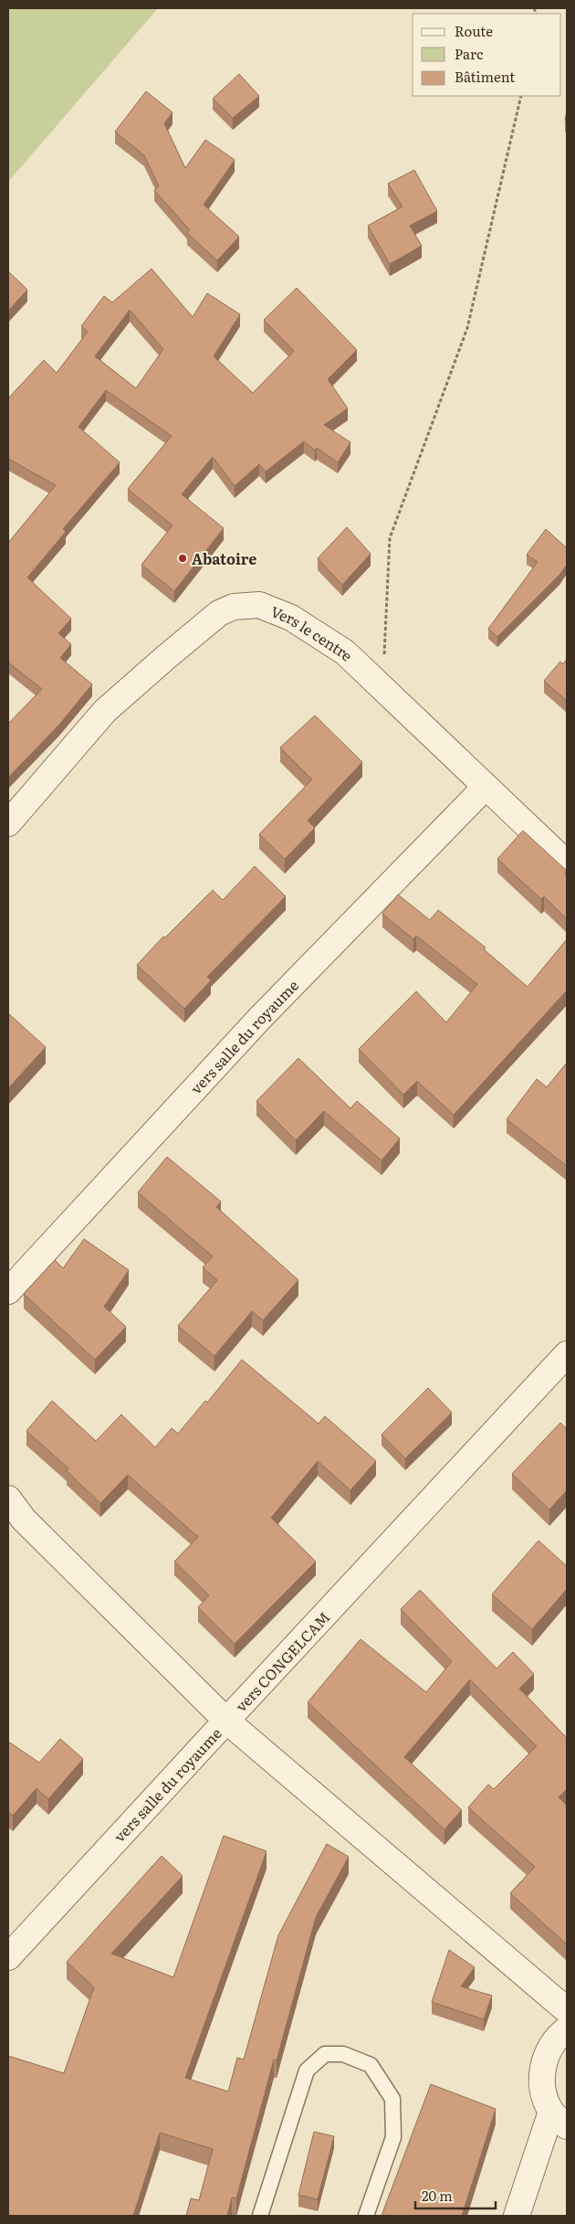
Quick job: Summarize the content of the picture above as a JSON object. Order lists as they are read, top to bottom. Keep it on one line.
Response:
{"streets":{"street":["Vers le centre","vers salle du royaume","vers CONGELCAM"]},"crossings":[["Vers le centre","vers salle du royaume"],["vers salle du royaume","vers CONGELCAM"]],"places":["Abatoire"],"legend":["Route","Parc","Bâtiment"],"scale_bar":"20 m"}
